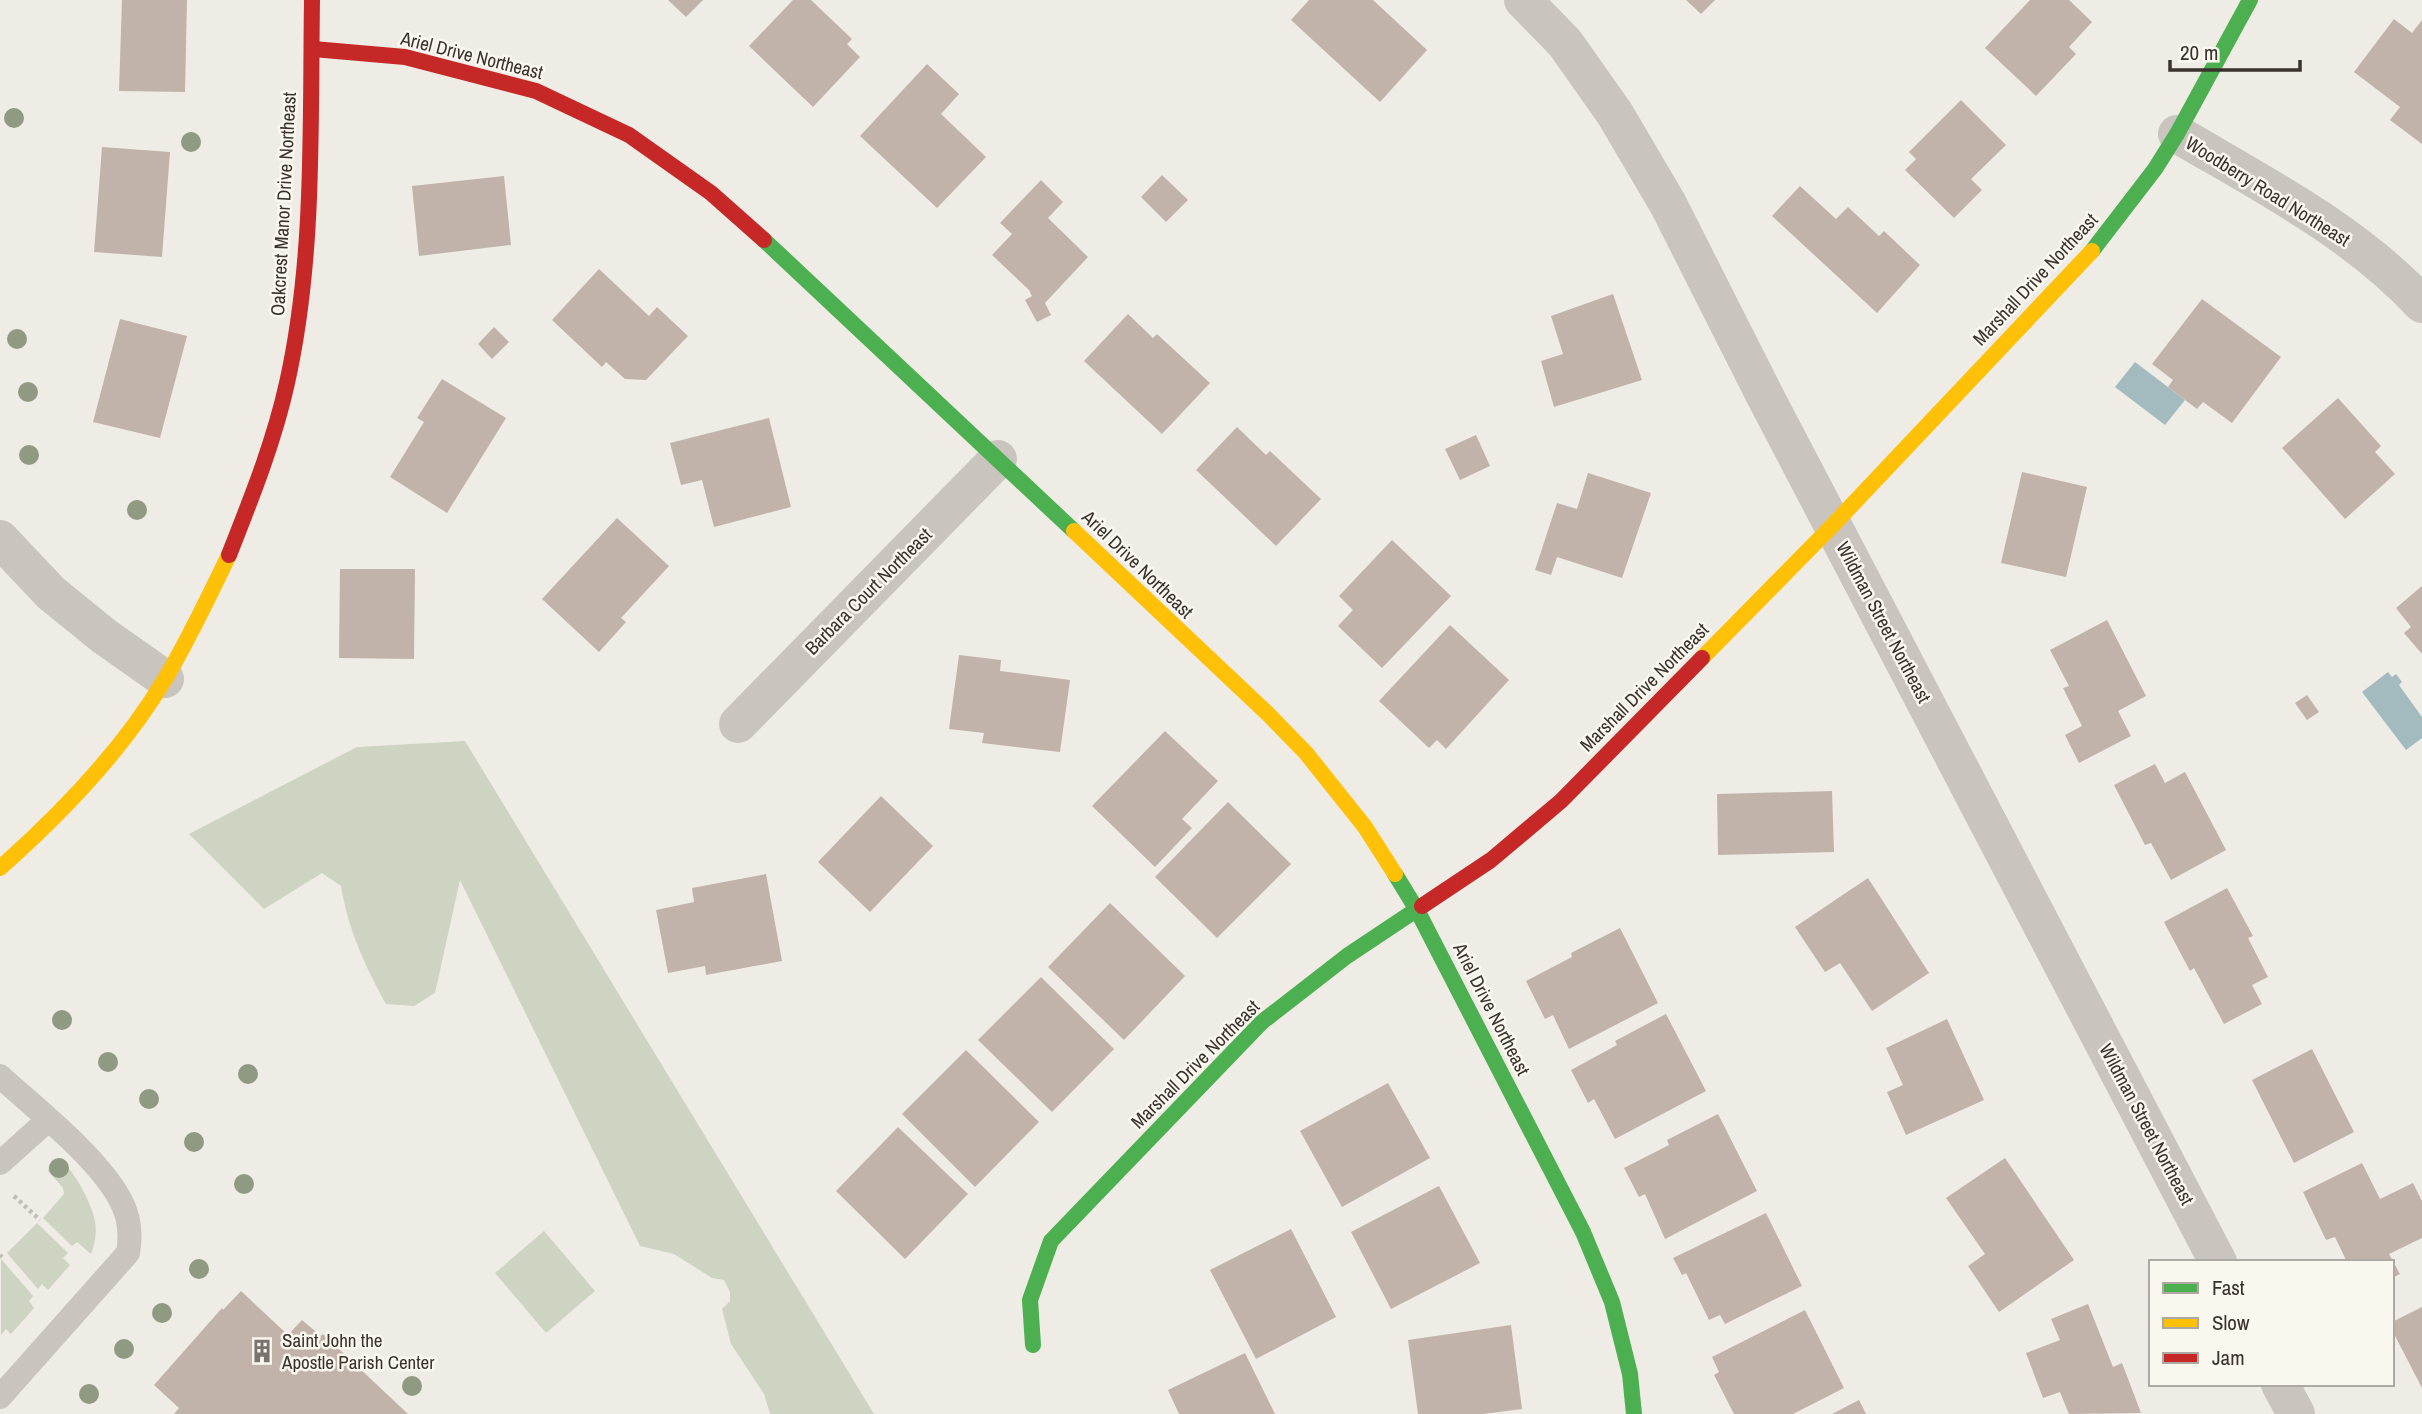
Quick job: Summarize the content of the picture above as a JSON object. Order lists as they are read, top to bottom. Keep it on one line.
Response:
{"streets":{"street":["Ariel Drive Northeast","Woodberry Road Northeast","Oakcrest Manor Drive Northeast","Marshall Drive Northeast","Barbara Court Northeast","Wildman Street Northeast"]},"crossings":[["Ariel Drive Northeast","Oakcrest Manor Drive Northeast"],["Ariel Drive Northeast","Marshall Drive Northeast"],["Ariel Drive Northeast","Barbara Court Northeast"],["Woodberry Road Northeast","Marshall Drive Northeast"],["Marshall Drive Northeast","Wildman Street Northeast"]],"places":{"building":["Saint John the Apostle Parish Center"]},"legend":["Fast","Slow","Jam"],"scale_bar":"20 m"}
